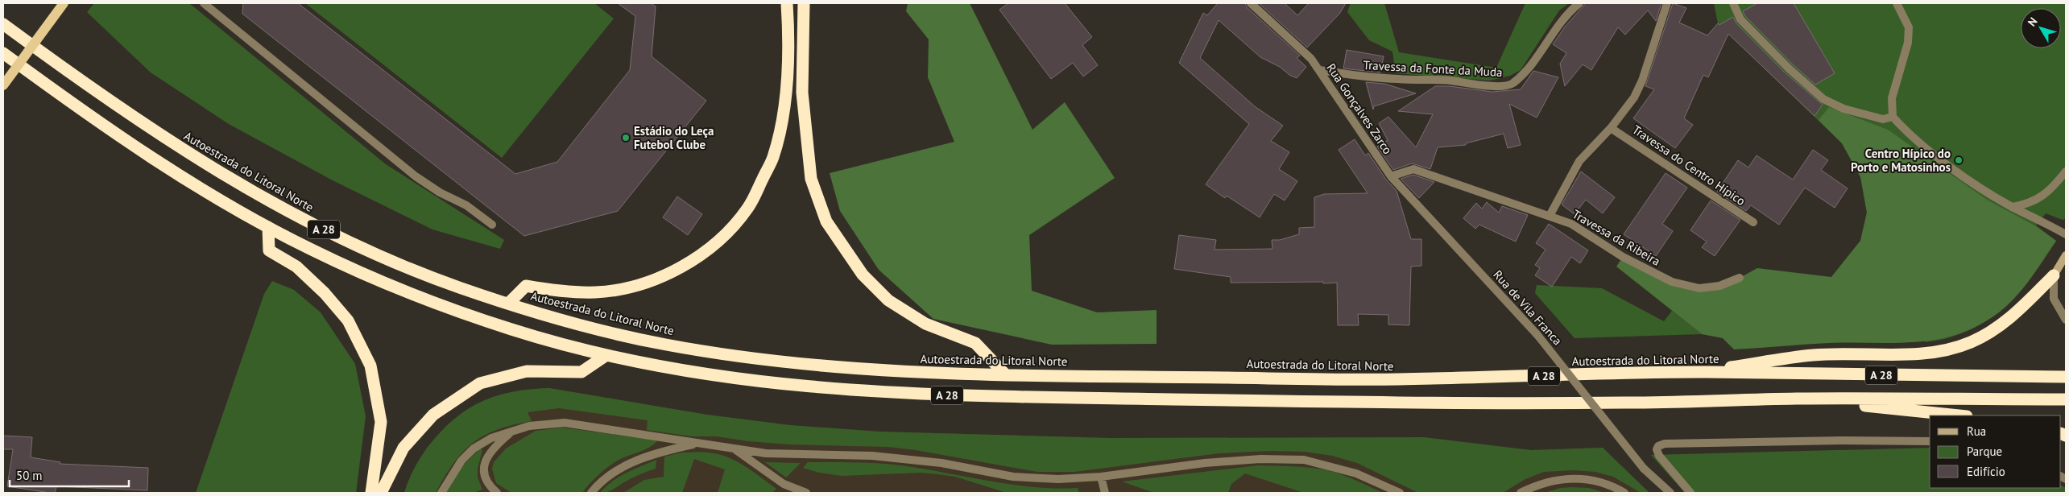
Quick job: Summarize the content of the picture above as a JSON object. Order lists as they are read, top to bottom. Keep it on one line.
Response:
{"streets":{"highway":["Autoestrada do Litoral Norte","A 28"],"street":["Travessa da Fonte da Muda","Rua Gonçalves Zarco","Travessa do Centro Hípico","Travessa da Ribeira","Rua de Vila Franca"]},"crossings":[["Travessa da Fonte da Muda","Rua Gonçalves Zarco"],["Rua Gonçalves Zarco","Travessa da Ribeira"],["Rua Gonçalves Zarco","Rua de Vila Franca"]],"places":["Estádio do Leça Futebol Clube","Centro Hípico do Porto e Matosinhos"],"legend":["Rua","Parque","Edifício"],"scale_bar":"50 m","north":"top left"}
